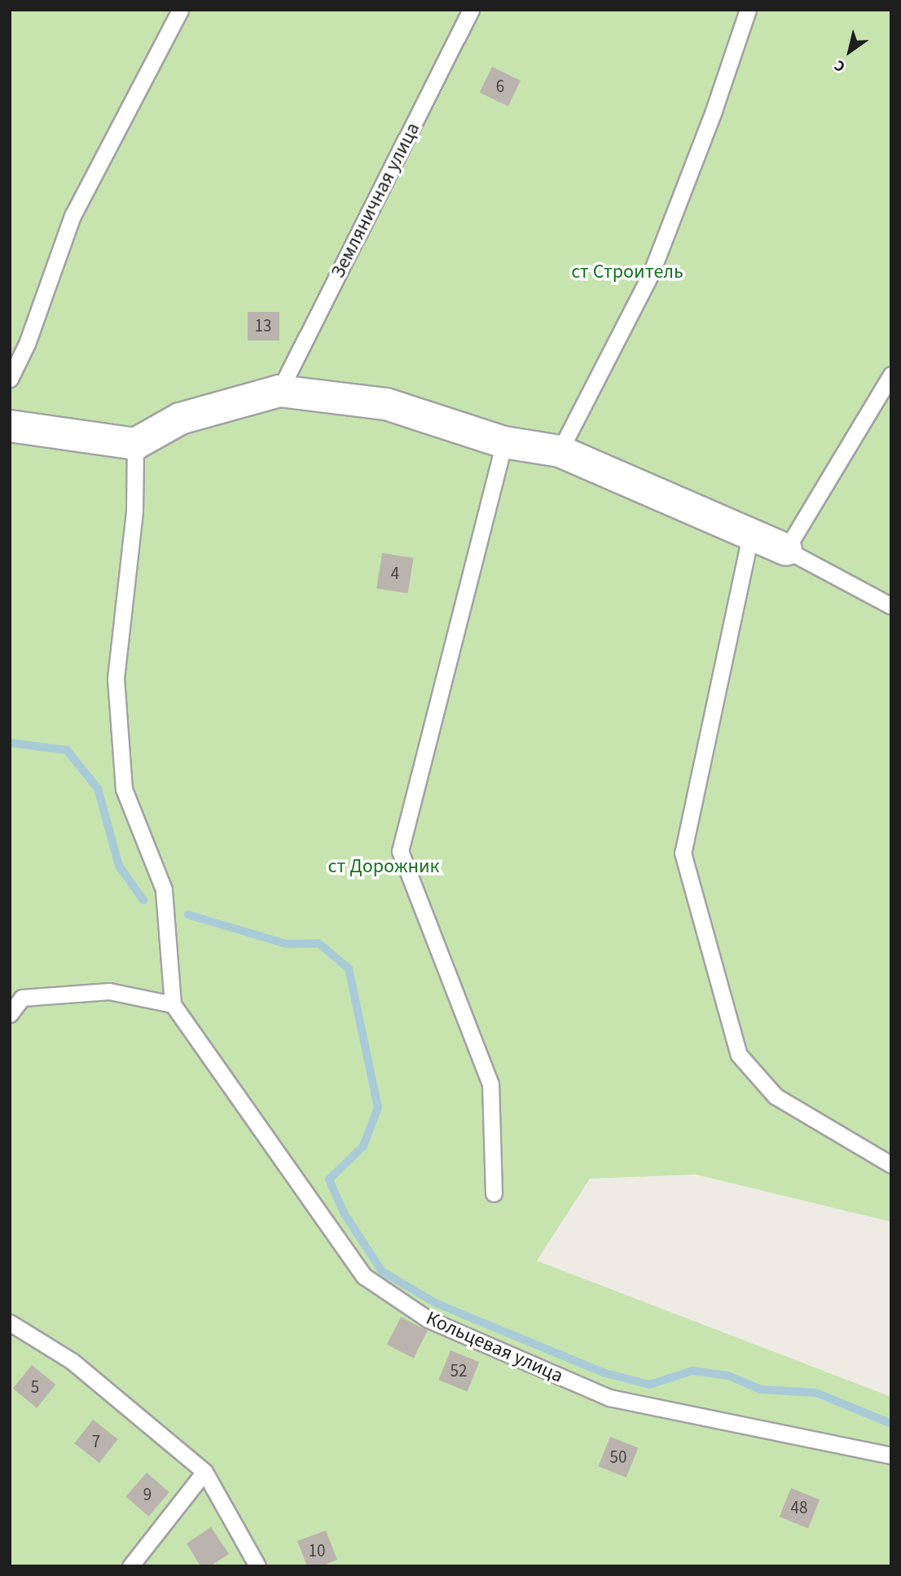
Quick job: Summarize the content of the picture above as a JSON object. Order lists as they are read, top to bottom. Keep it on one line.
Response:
{"streets":{"lane":["Земляничная улица","Кольцевая улица"]},"parks":["ст Строитель","ст Дорожник"],"house_numbers":["6","13","4","52","5","7","50","9","48","10"],"north":"bottom left"}
